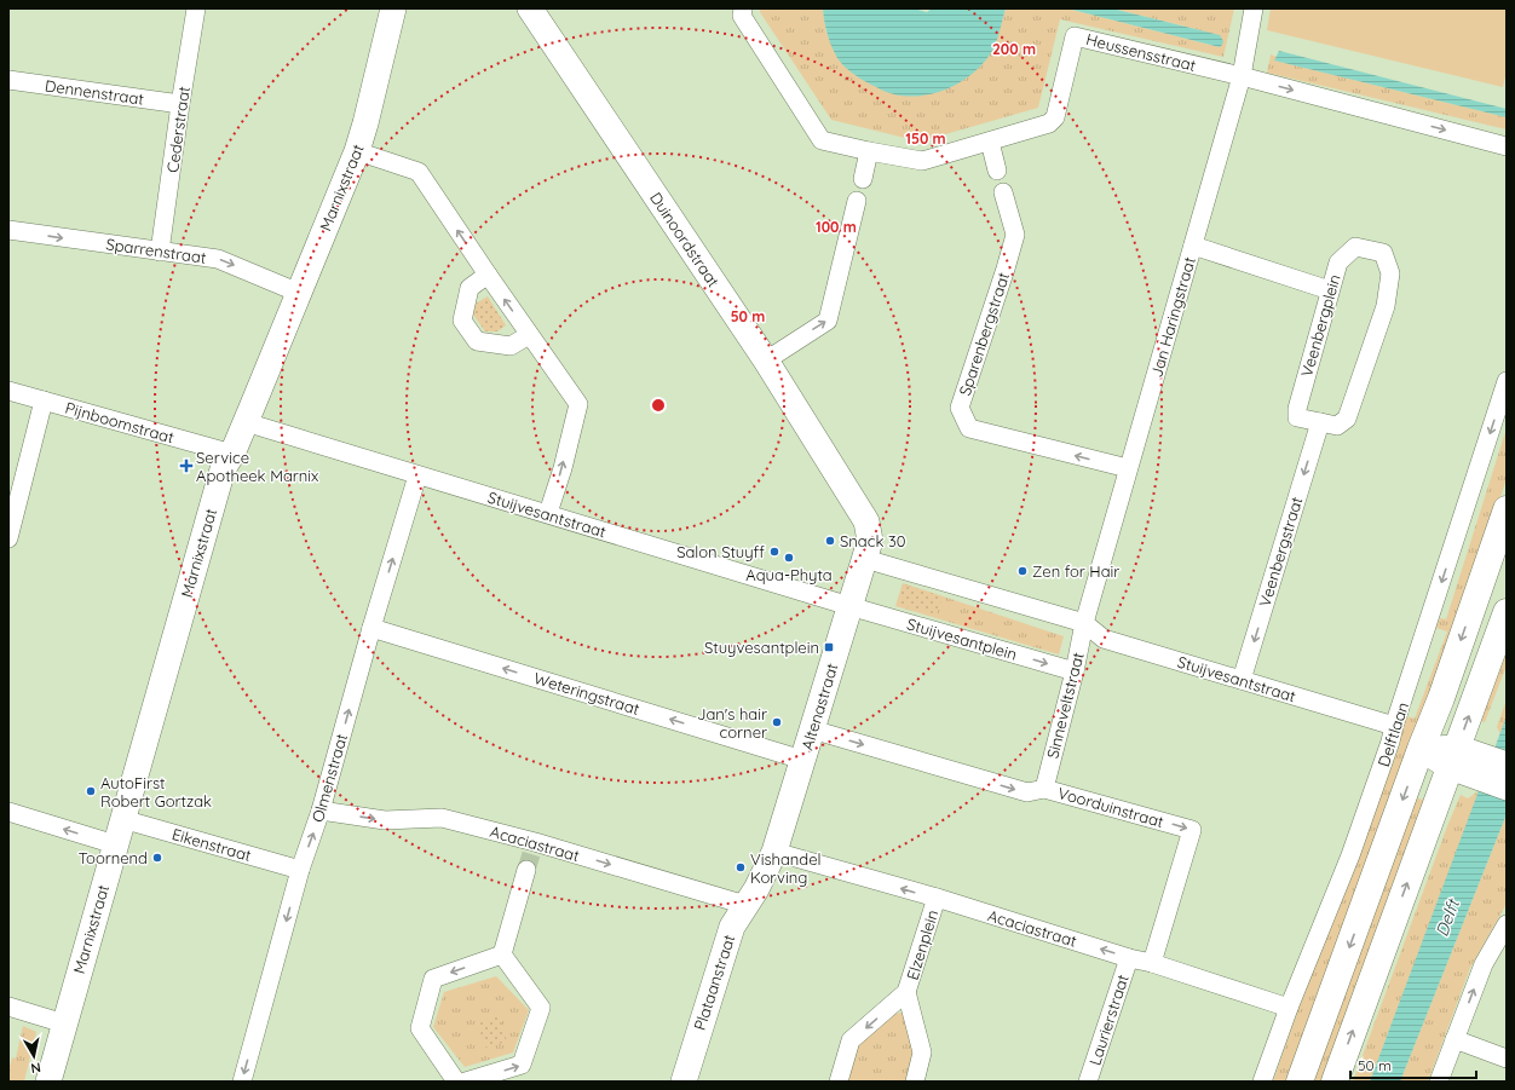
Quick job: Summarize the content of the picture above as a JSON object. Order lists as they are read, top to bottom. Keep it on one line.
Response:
{"streets":{"main road":["Delftlaan"],"street":["Heussensstraat","Dennenstraat","Cederstraat","Marnixstraat","Duinoordstraat","Sparrenstraat","Jan Haringstraat","Veenbergplein","Sparenbergstraat","Pijnboomstraat","Stuijvesantstraat","Veenbergstraat","Stuijvesantplein","Weteringstraat","Sinneveltstraat","Altenastraat","Olmenstraat","Voorduinstraat","Acaciastraat","Eikenstraat","Elzenplein","Plataanstraat","Laurierstraat"]},"crossings":[["Heussensstraat","Jan Haringstraat"],["Dennenstraat","Cederstraat"],["Cederstraat","Sparrenstraat"],["Marnixstraat","Sparrenstraat"],["Marnixstraat","Pijnboomstraat"],["Marnixstraat","Stuijvesantstraat"],["Marnixstraat","Eikenstraat"],["Duinoordstraat","Altenastraat"],["Jan Haringstraat","Sparenbergstraat"],["Jan Haringstraat","Stuijvesantstraat"],["Jan Haringstraat","Sinneveltstraat"],["Veenbergplein","Veenbergstraat"],["Stuijvesantstraat","Veenbergstraat"],["Stuijvesantstraat","Stuijvesantplein"],["Stuijvesantstraat","Sinneveltstraat"],["Stuijvesantstraat","Altenastraat"],["Stuijvesantstraat","Delftlaan"],["Stuijvesantstraat","Olmenstraat"],["Stuijvesantplein","Sinneveltstraat"],["Stuijvesantplein","Altenastraat"],["Weteringstraat","Altenastraat"],["Weteringstraat","Olmenstraat"],["Sinneveltstraat","Voorduinstraat"],["Altenastraat","Voorduinstraat"],["Altenastraat","Acaciastraat"],["Altenastraat","Plataanstraat"],["Delftlaan","Acaciastraat"],["Olmenstraat","Acaciastraat"],["Olmenstraat","Eikenstraat"],["Voorduinstraat","Acaciastraat"],["Acaciastraat","Elzenplein"],["Acaciastraat","Plataanstraat"],["Acaciastraat","Laurierstraat"]],"one_way":["Sparrenstraat","Veenbergstraat","Weteringstraat","Elzenplein"],"water":["Delft"],"places":{"health":["Service Apotheek Marnix"],"other":["Snack 30","Salon Stuyff","Aqua-Phyta","Zen for Hair","Jan's hair corner","AutoFirst Robert Gortzak","Toornend","Vishandel Korving"],"transit":["Stuyvesantplein"]},"scale_bar":"50 m","north":"bottom","rings":["200 m","150 m","100 m","50 m"]}
